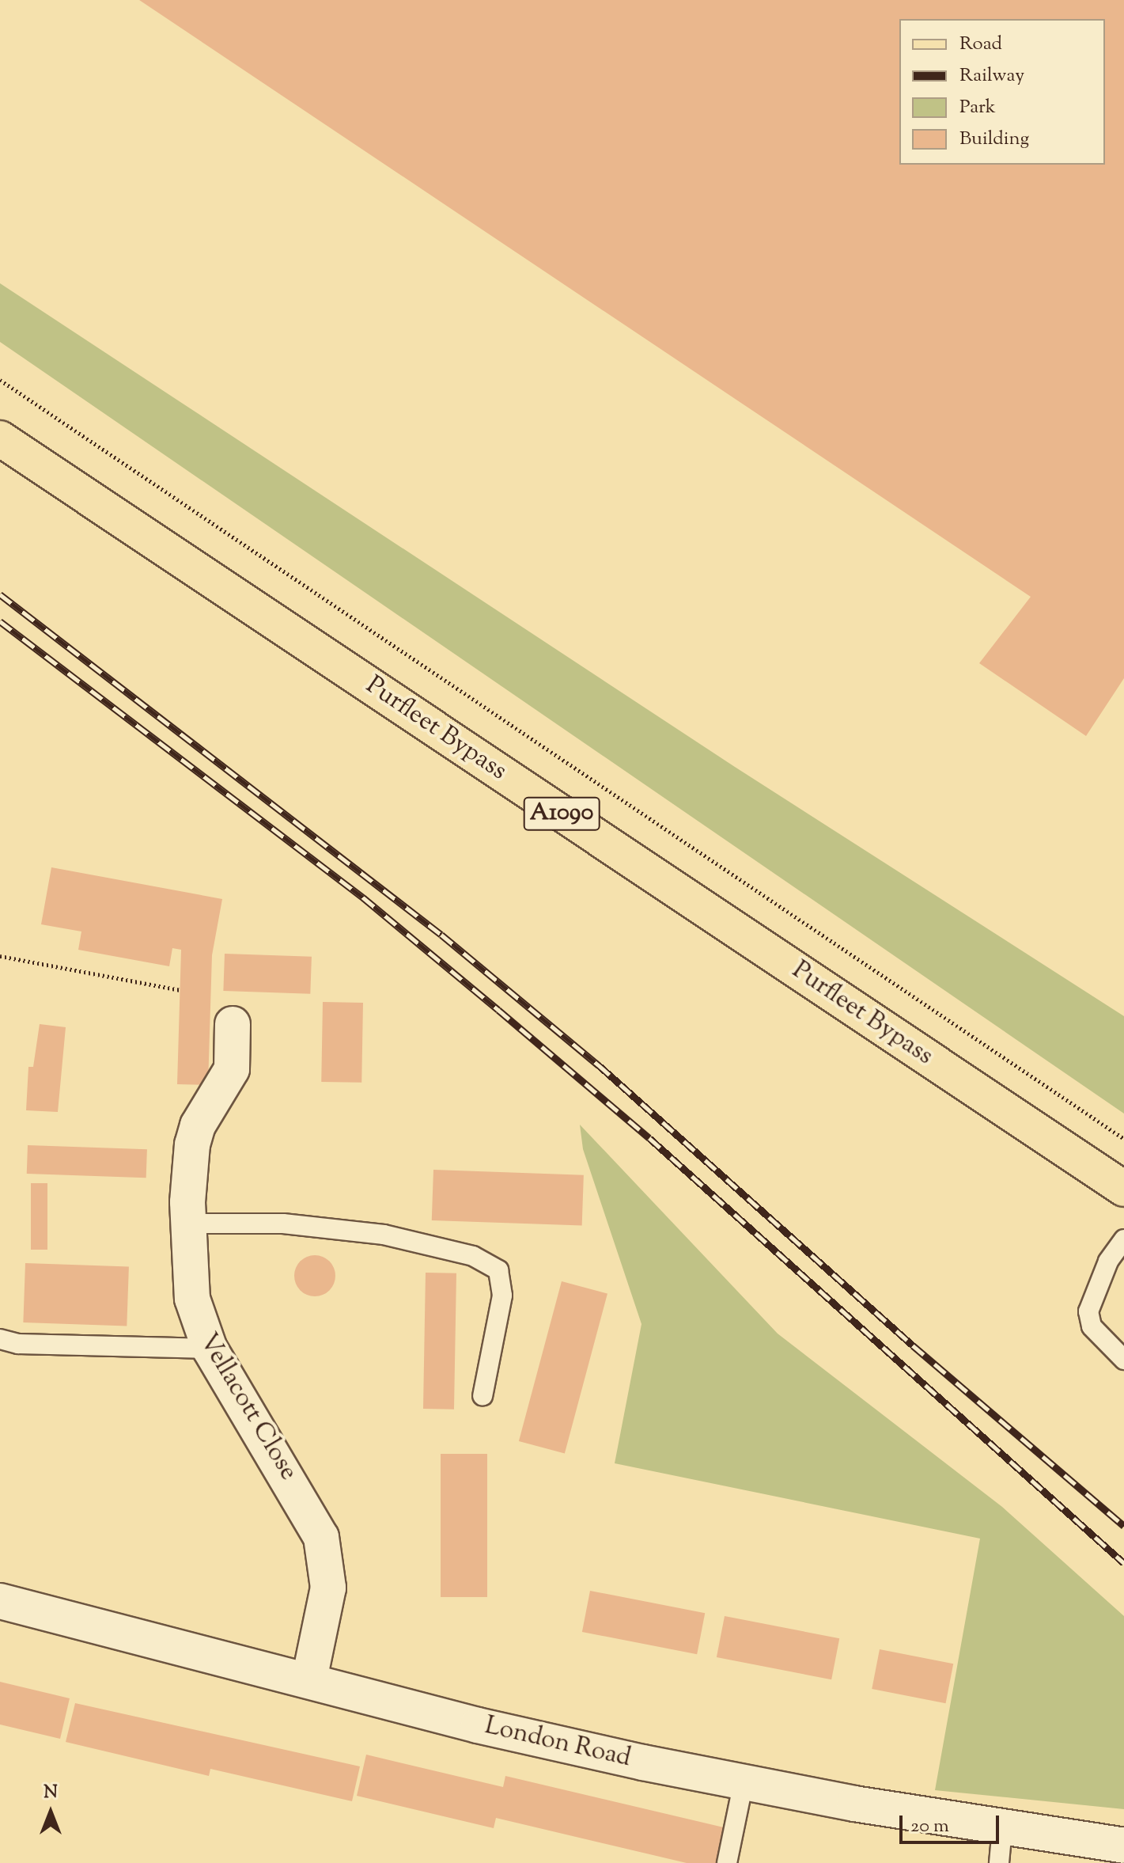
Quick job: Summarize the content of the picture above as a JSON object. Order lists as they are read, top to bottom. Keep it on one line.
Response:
{"streets":{"main road":["Purfleet Bypass","A1090"],"street":["Vellacott Close","London Road"]},"crossings":[["Vellacott Close","London Road"]],"legend":["Road","Railway","Park","Building"],"scale_bar":"20 m","north":"top"}
